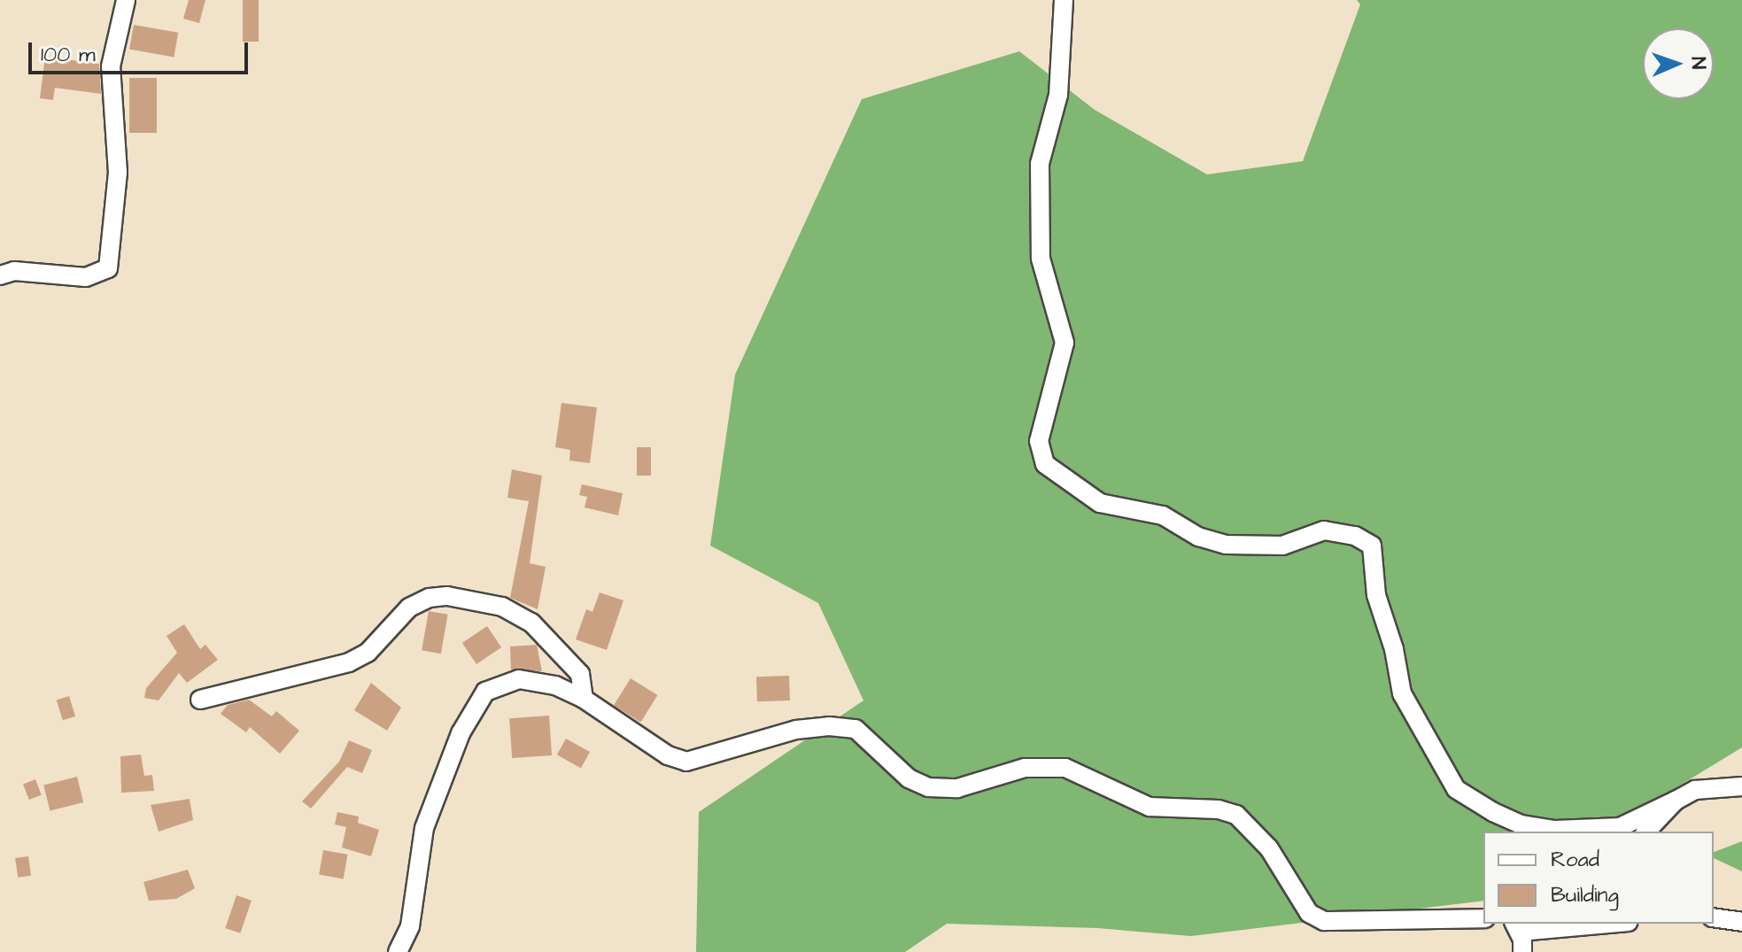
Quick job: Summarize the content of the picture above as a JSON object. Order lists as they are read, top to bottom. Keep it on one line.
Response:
{"legend":["Road","Building"],"scale_bar":"100 m","north":"right"}
